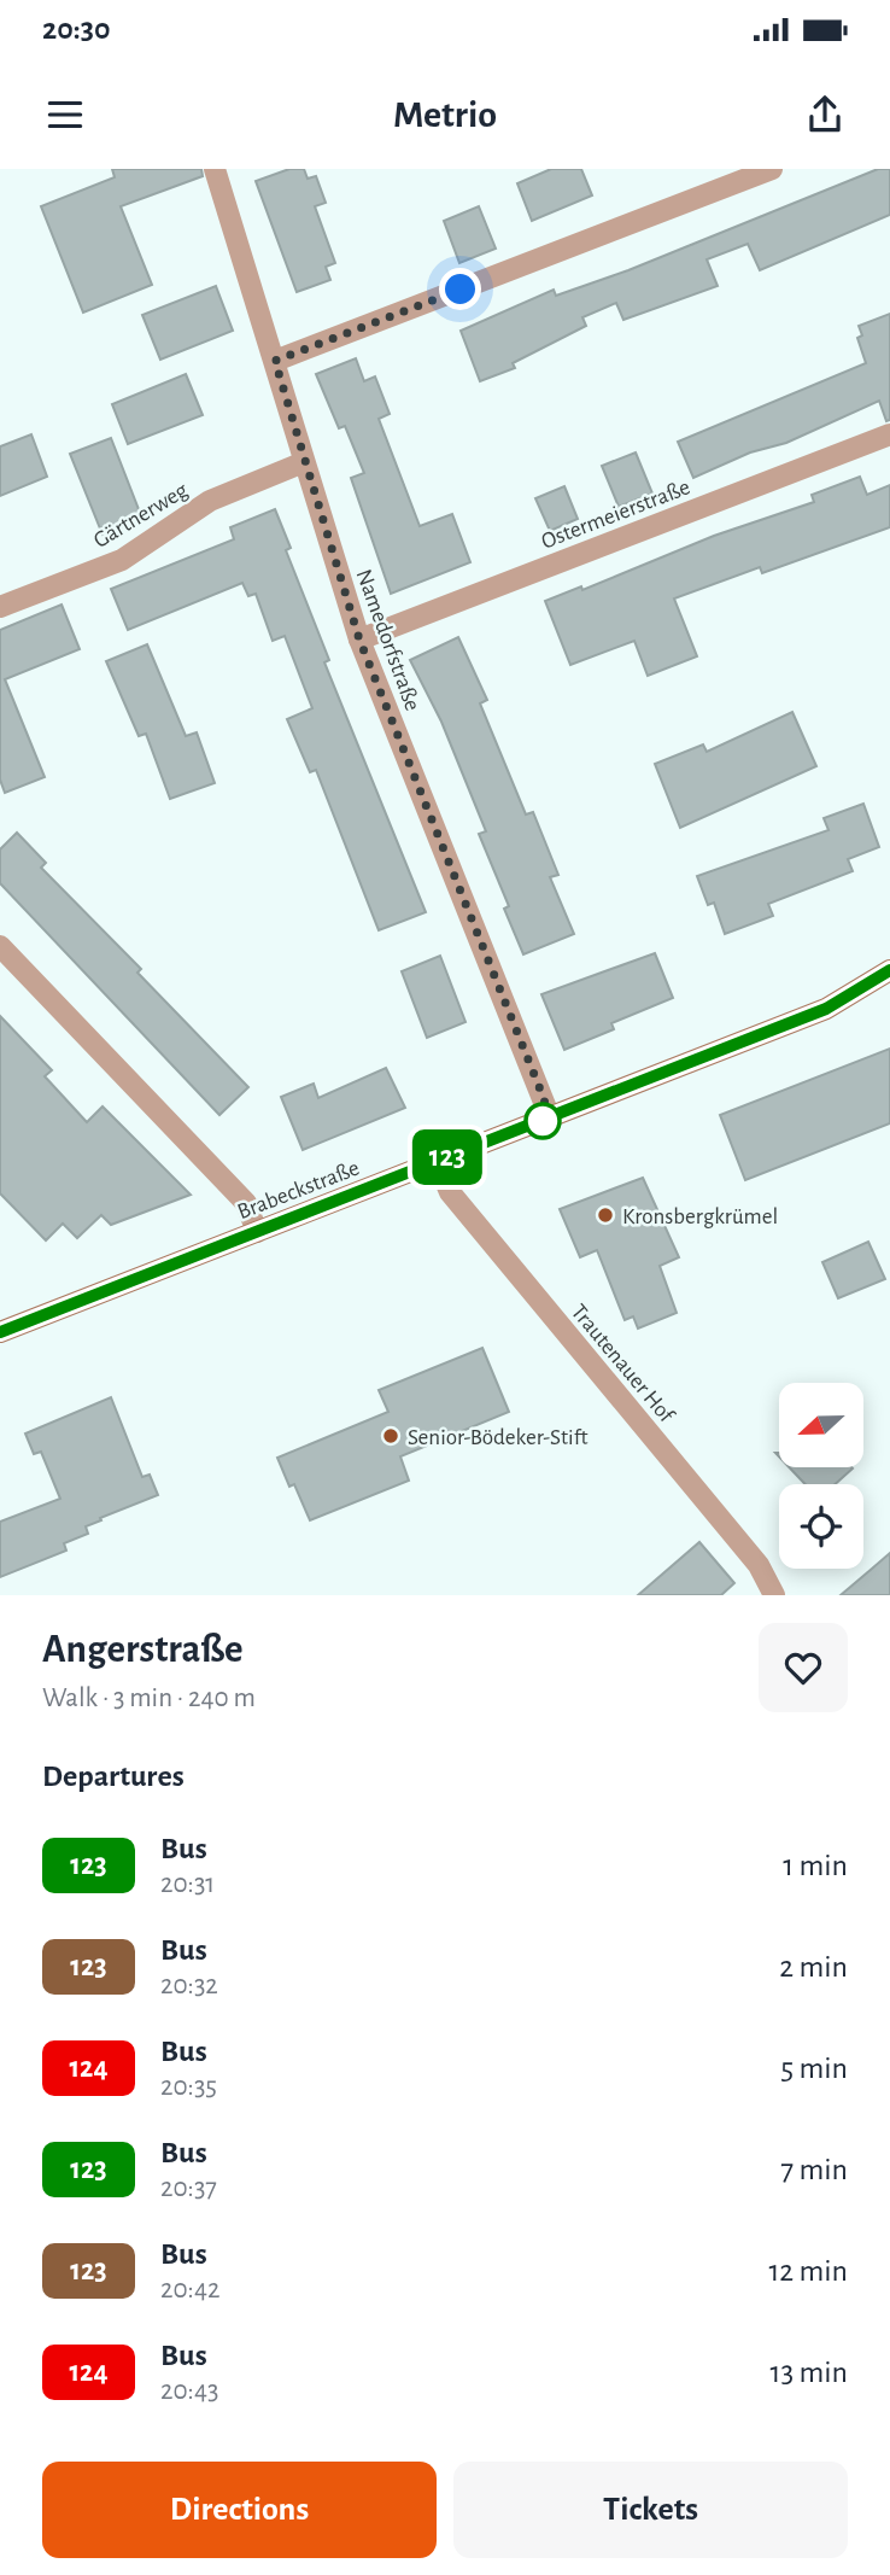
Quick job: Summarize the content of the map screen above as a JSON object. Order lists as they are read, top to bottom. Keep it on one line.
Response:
{"streets":{"main road":["Brabeckstraße"],"street":["Ostermeierstraße","Gärtnerweg","Namedorfstraße","Trautenauer Hof"]},"crossings":[["Ostermeierstraße","Namedorfstraße"],["Gärtnerweg","Namedorfstraße"],["Namedorfstraße","Brabeckstraße"],["Brabeckstraße","Trautenauer Hof"]],"places":["Kronsbergkrümel","Senior-Bödeker-Stift"],"lines":["bus line 123"],"north":"left","page":{"status":"20:30","header":"Metrio","on_map":"123","heading":[["Angerstraße","Walk · 3 min · 240 m"],"Departures"],"list":[{"mark":"123","name":"Bus","note":"20:31","value":"1 min"},{"mark":"123","name":"Bus","note":"20:32","value":"2 min"},{"mark":"124","name":"Bus","note":"20:35","value":"5 min"},{"mark":"123","name":"Bus","note":"20:37","value":"7 min"},{"mark":"123","name":"Bus","note":"20:42","value":"12 min"},{"mark":"124","name":"Bus","note":"20:43","value":"13 min"}],"buttons":["Directions","Tickets"]}}
